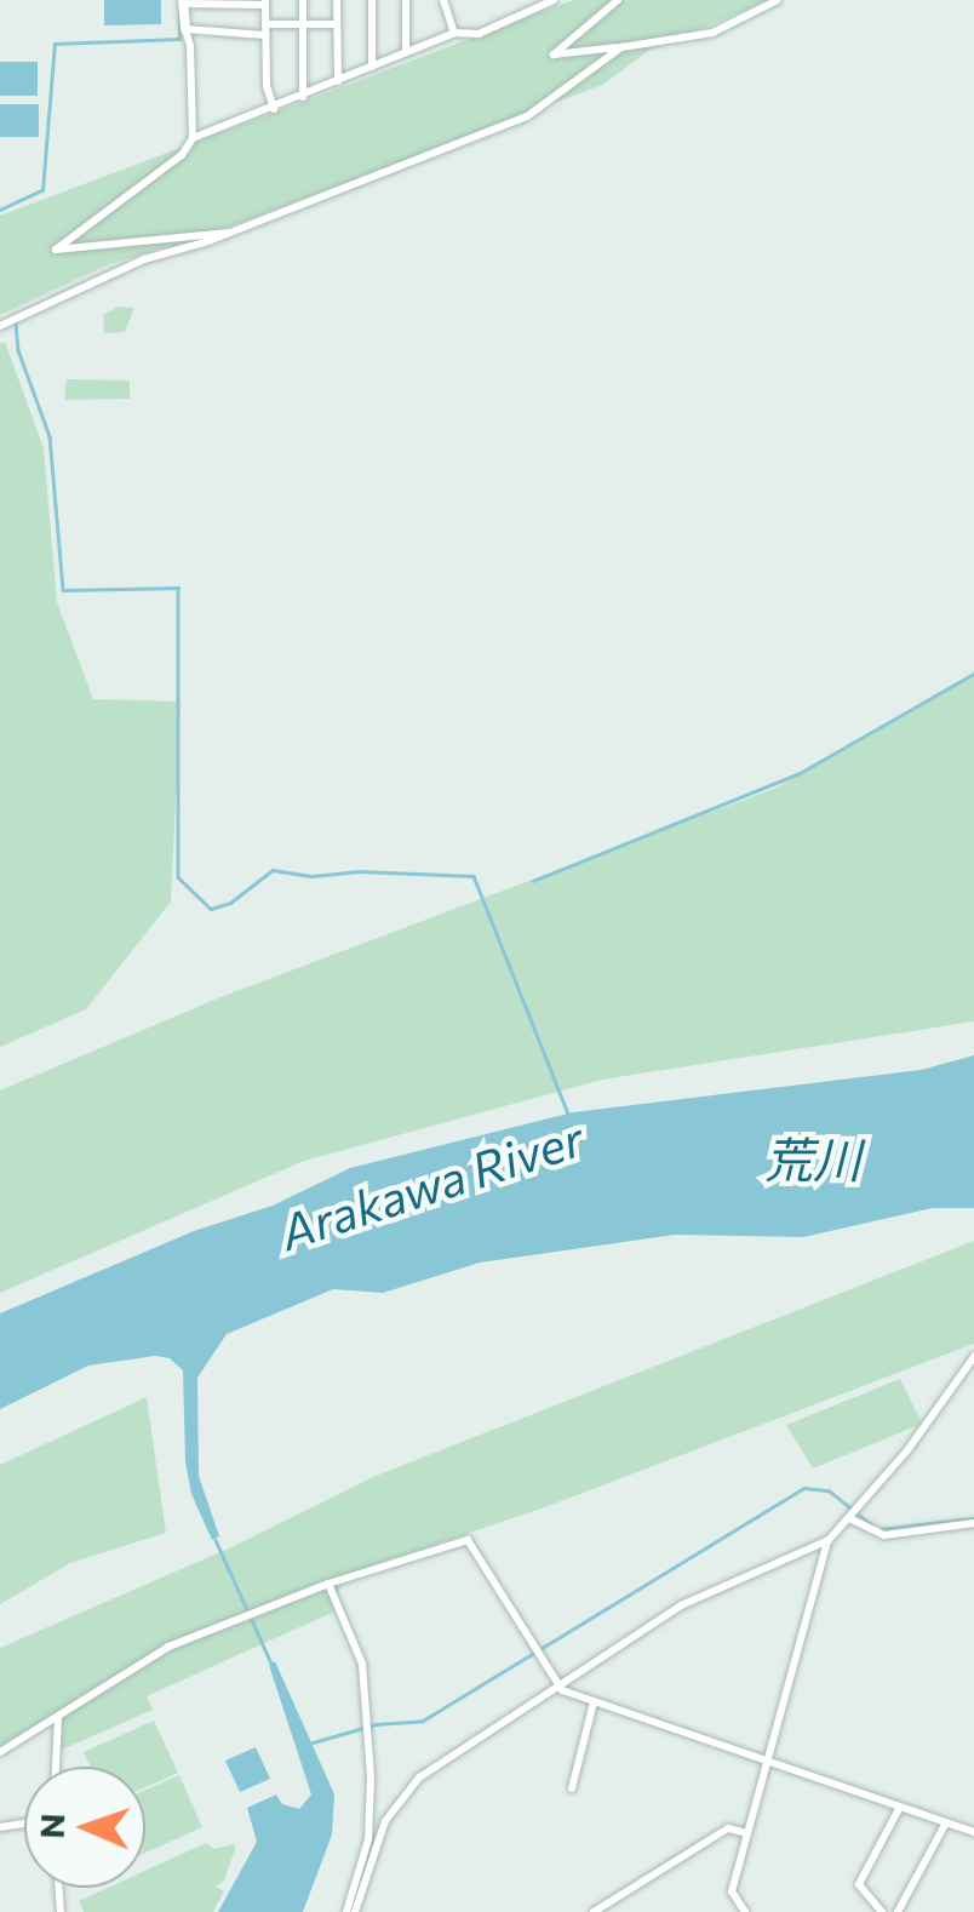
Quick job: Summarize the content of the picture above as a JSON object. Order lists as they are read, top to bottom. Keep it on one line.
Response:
{"water":["荒川","Arakawa River"],"north":"left"}
